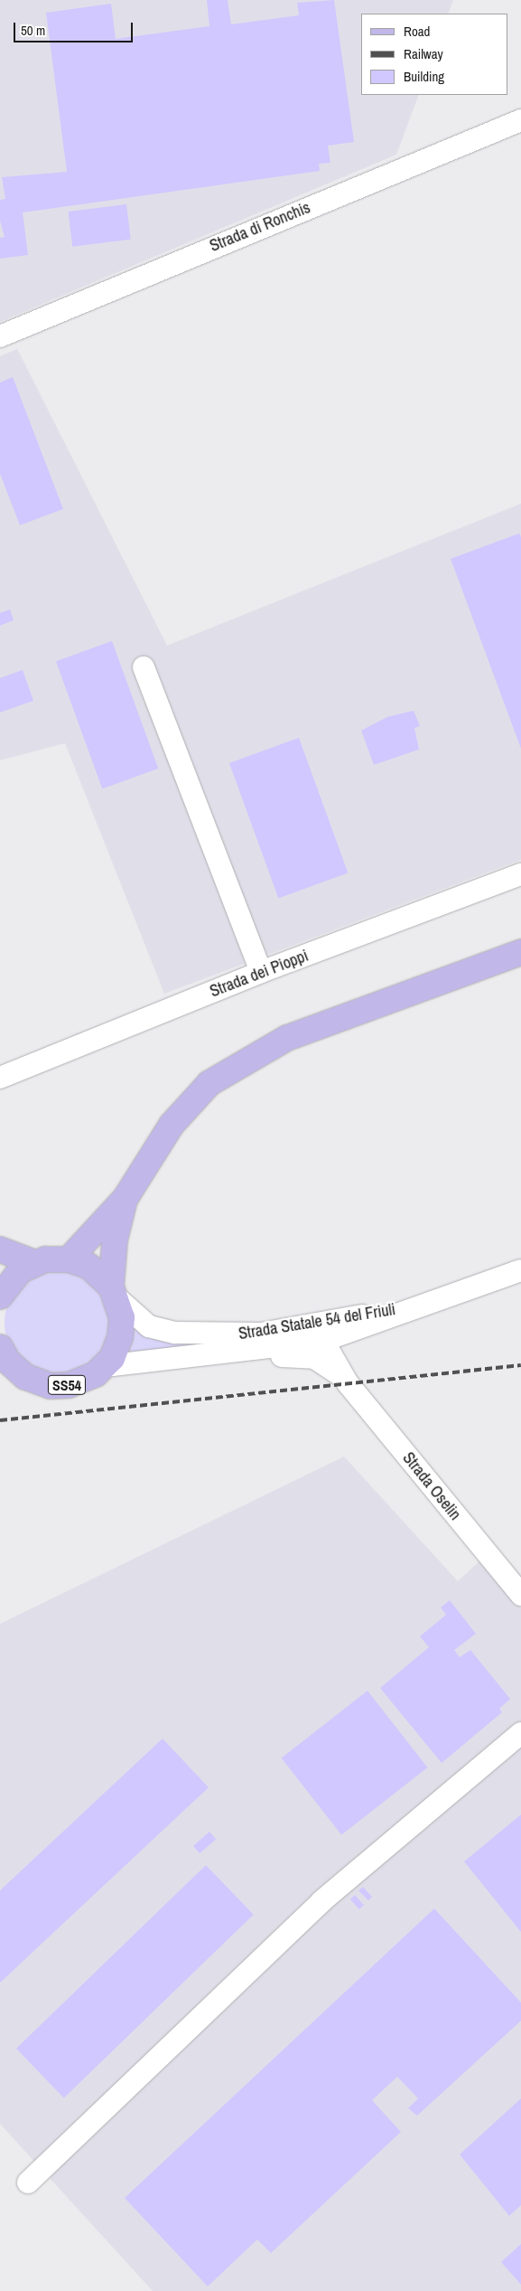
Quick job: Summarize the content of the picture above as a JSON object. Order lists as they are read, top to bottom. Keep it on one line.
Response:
{"streets":{"main road":["Strada Statale 54 del Friuli","SS54"],"street":["Strada di Ronchis","Strada dei Pioppi","Strada Oselin"]},"crossings":[["Strada Statale 54 del Friuli","SS54"],["Strada Statale 54 del Friuli","Strada Oselin"]],"legend":["Road","Railway","Building"],"scale_bar":"50 m"}
